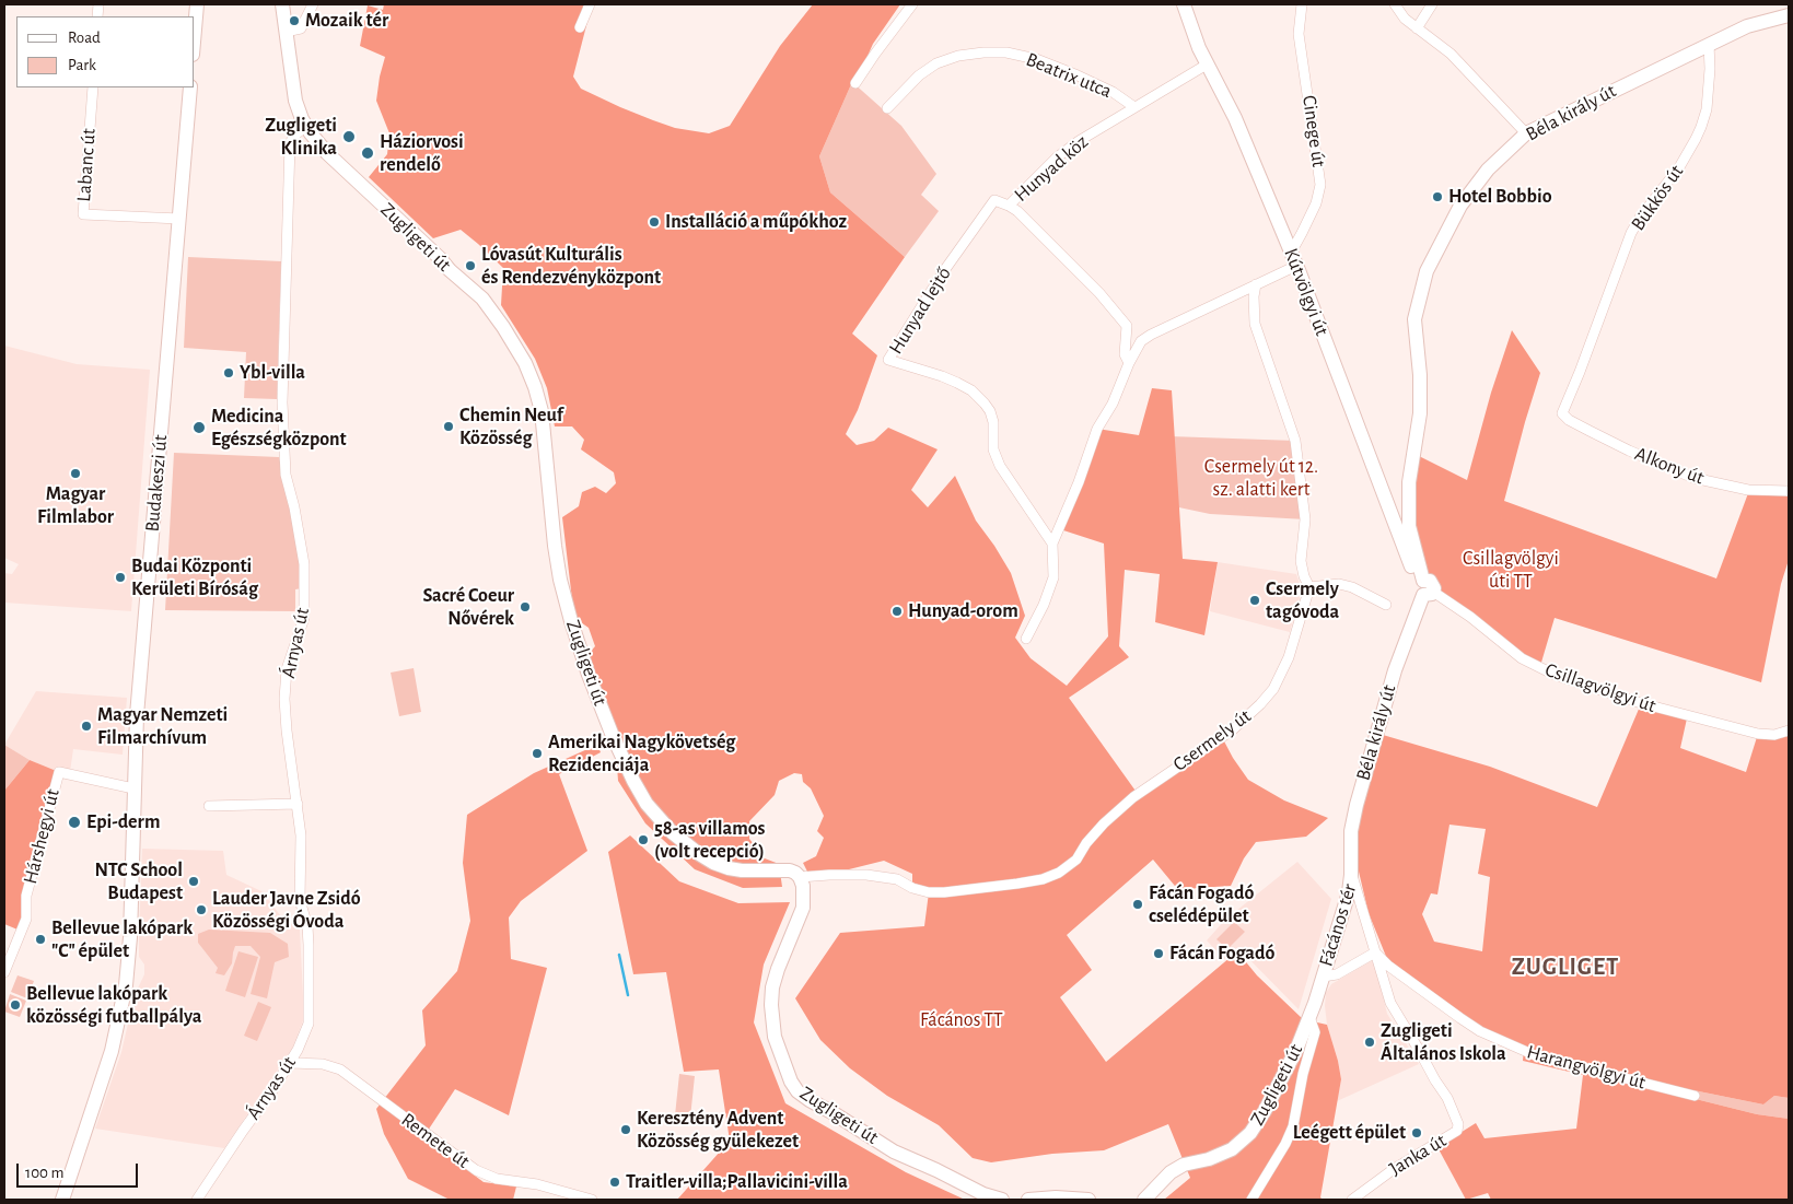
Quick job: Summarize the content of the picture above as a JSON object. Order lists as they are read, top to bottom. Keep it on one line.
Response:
{"streets":{"street":["Beatrix utca","Béla király út","Cinege út","Labanc út","Hunyad köz","Bükkös út","Zugligeti út","Kútvölgyi út","Hunyad lejtő","Alkony út","Budakeszi út","Árnyas út","Csillagvölgyi út","Csermely út","Hárshegyi út","Fácános tér","Harangvölgyi út","Remete út","Janka út"]},"crossings":[["Beatrix utca","Hunyad köz"],["Béla király út","Bükkös út"],["Béla király út","Kútvölgyi út"],["Béla király út","Csillagvölgyi út"],["Béla király út","Fácános tér"],["Cinege út","Kútvölgyi út"],["Labanc út","Budakeszi út"],["Hunyad köz","Kútvölgyi út"],["Hunyad köz","Hunyad lejtő"],["Bükkös út","Alkony út"],["Zugligeti út","Árnyas út"],["Zugligeti út","Csermely út"],["Zugligeti út","Fácános tér"],["Kútvölgyi út","Csillagvölgyi út"],["Budakeszi út","Hárshegyi út"],["Árnyas út","Remete út"],["Fácános tér","Harangvölgyi út"],["Fácános tér","Janka út"],["Harangvölgyi út","Janka út"]],"districts":["ZUGLIGET"],"parks":["Csermely út 12. sz. alatti kert","Csillagvölgyi úti TT","Fácános TT"],"places":["Mozaik tér","Zugligeti Klinika","Háziorvosi rendelő","Hotel Bobbio","Installáció a műpókhoz","Lóvasút Kulturális és Rendezvényközpont","Ybl-villa","Chemin Neuf Közösség","Medicina Egészségközpont","Magyar Filmlabor","Budai Központi Kerületi Bíróság","Csermely tagóvoda","Sacré Coeur Nővérek","Hunyad-orom","Magyar Nemzeti Filmarchívum","Amerikai Nagykövetség Rezidenciája","Epi-derm","58-as villamos (volt recepció)","NTC School Budapest","Fácán Fogadó cselédépület","Lauder Javne Zsidó Közösségi Óvoda","Bellevue lakópark \"C\" épület","Fácán Fogadó","Bellevue lakópark közösségi futballpálya","Zugligeti Általános Iskola","Keresztény Advent Közösség gyülekezet","Leégett épület","Traitler-villa;Pallavicini-villa"],"legend":["Road","Park"],"scale_bar":"100 m"}
